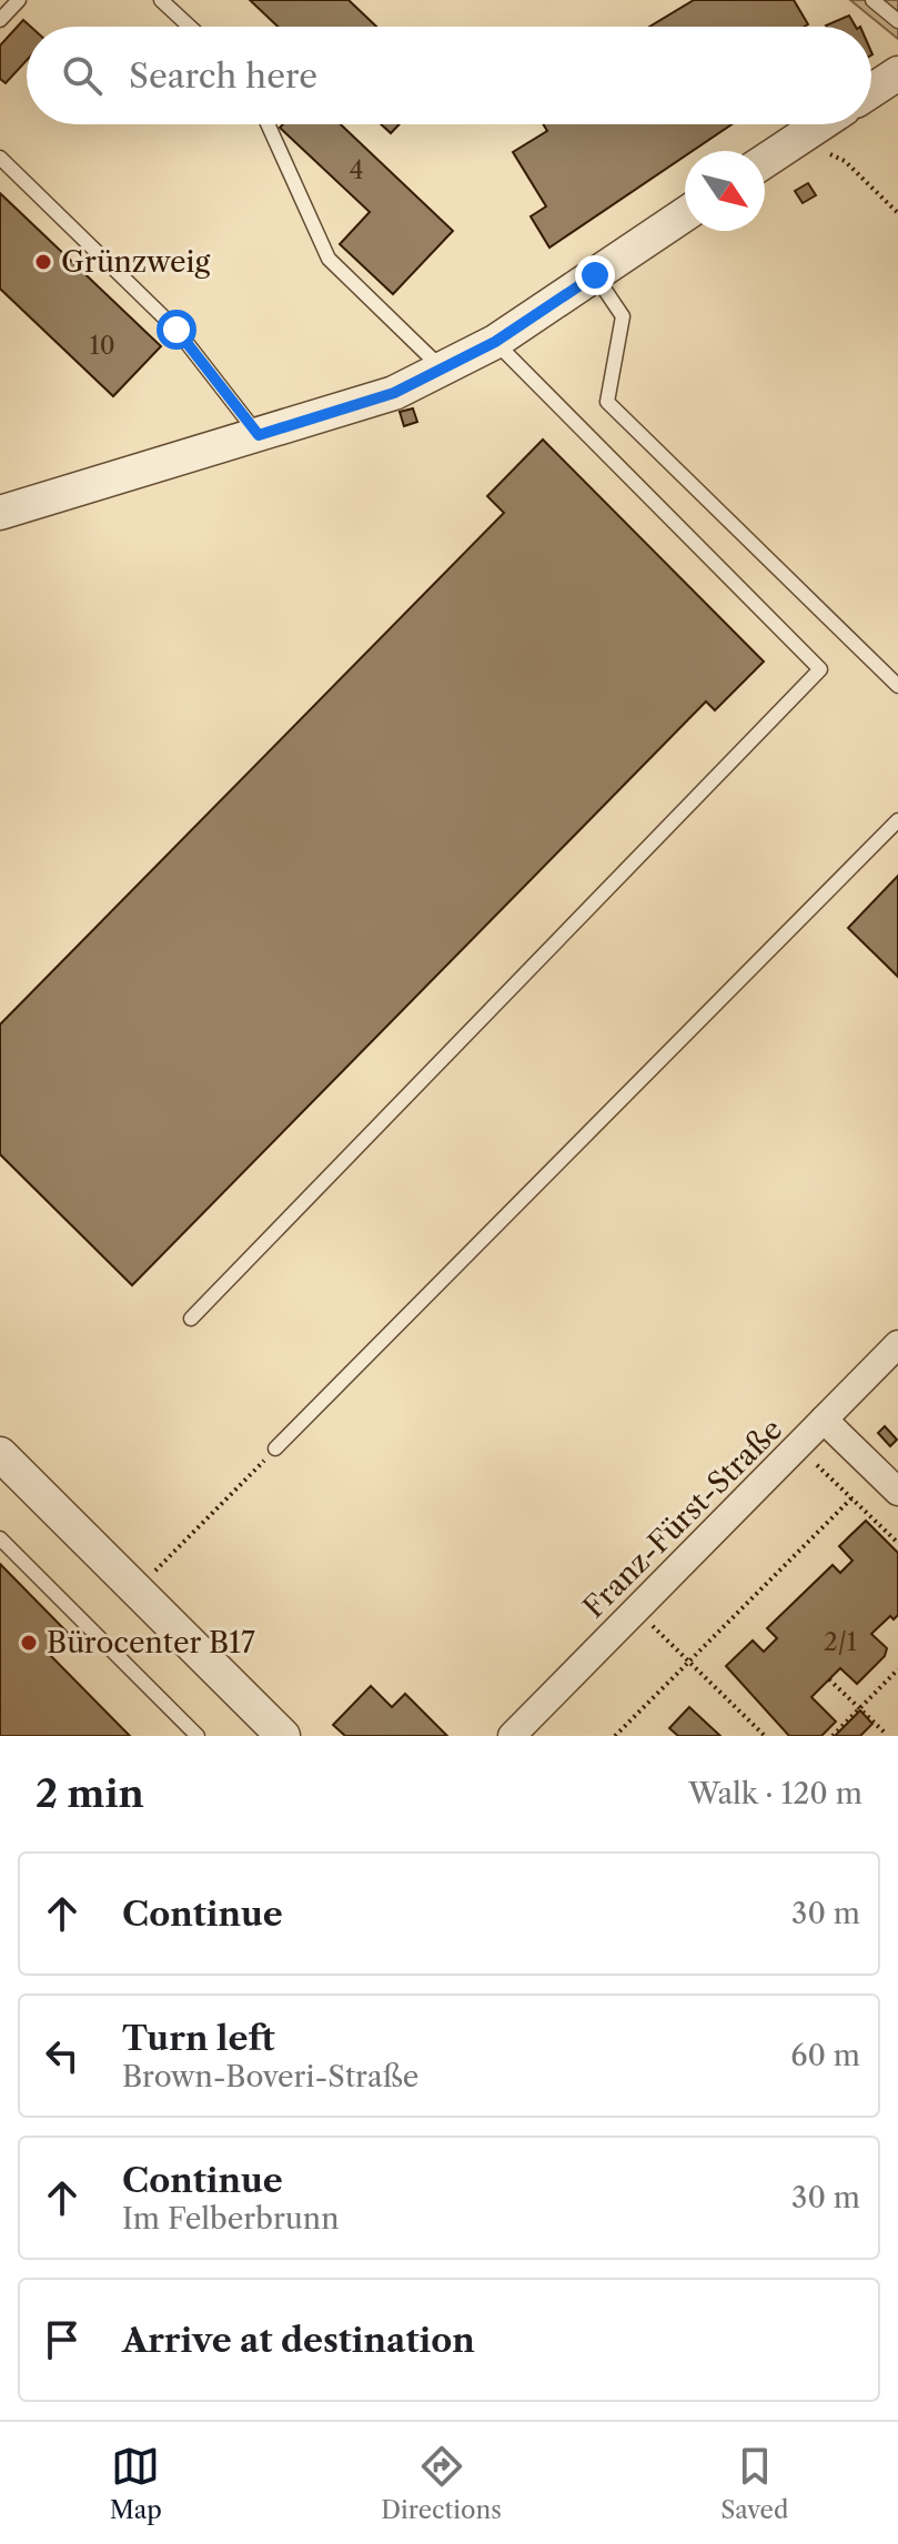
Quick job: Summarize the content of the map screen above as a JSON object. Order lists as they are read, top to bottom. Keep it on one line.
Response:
{"streets":{"street":["Franz-Fürst-Straße"]},"places":["Grünzweig","Bürocenter B17"],"house_numbers":["4","10","2/1"],"north":"bottom right","page":{"search":"Search here","heading":["2 min","Walk · 120 m"],"list":[["Continue","30 m"],["Turn left","Brown-Boveri-Straße","60 m"],["Continue","Im Felberbrunn","30 m"],"Arrive at destination"],"nav":["Map","Directions","Saved"]}}
